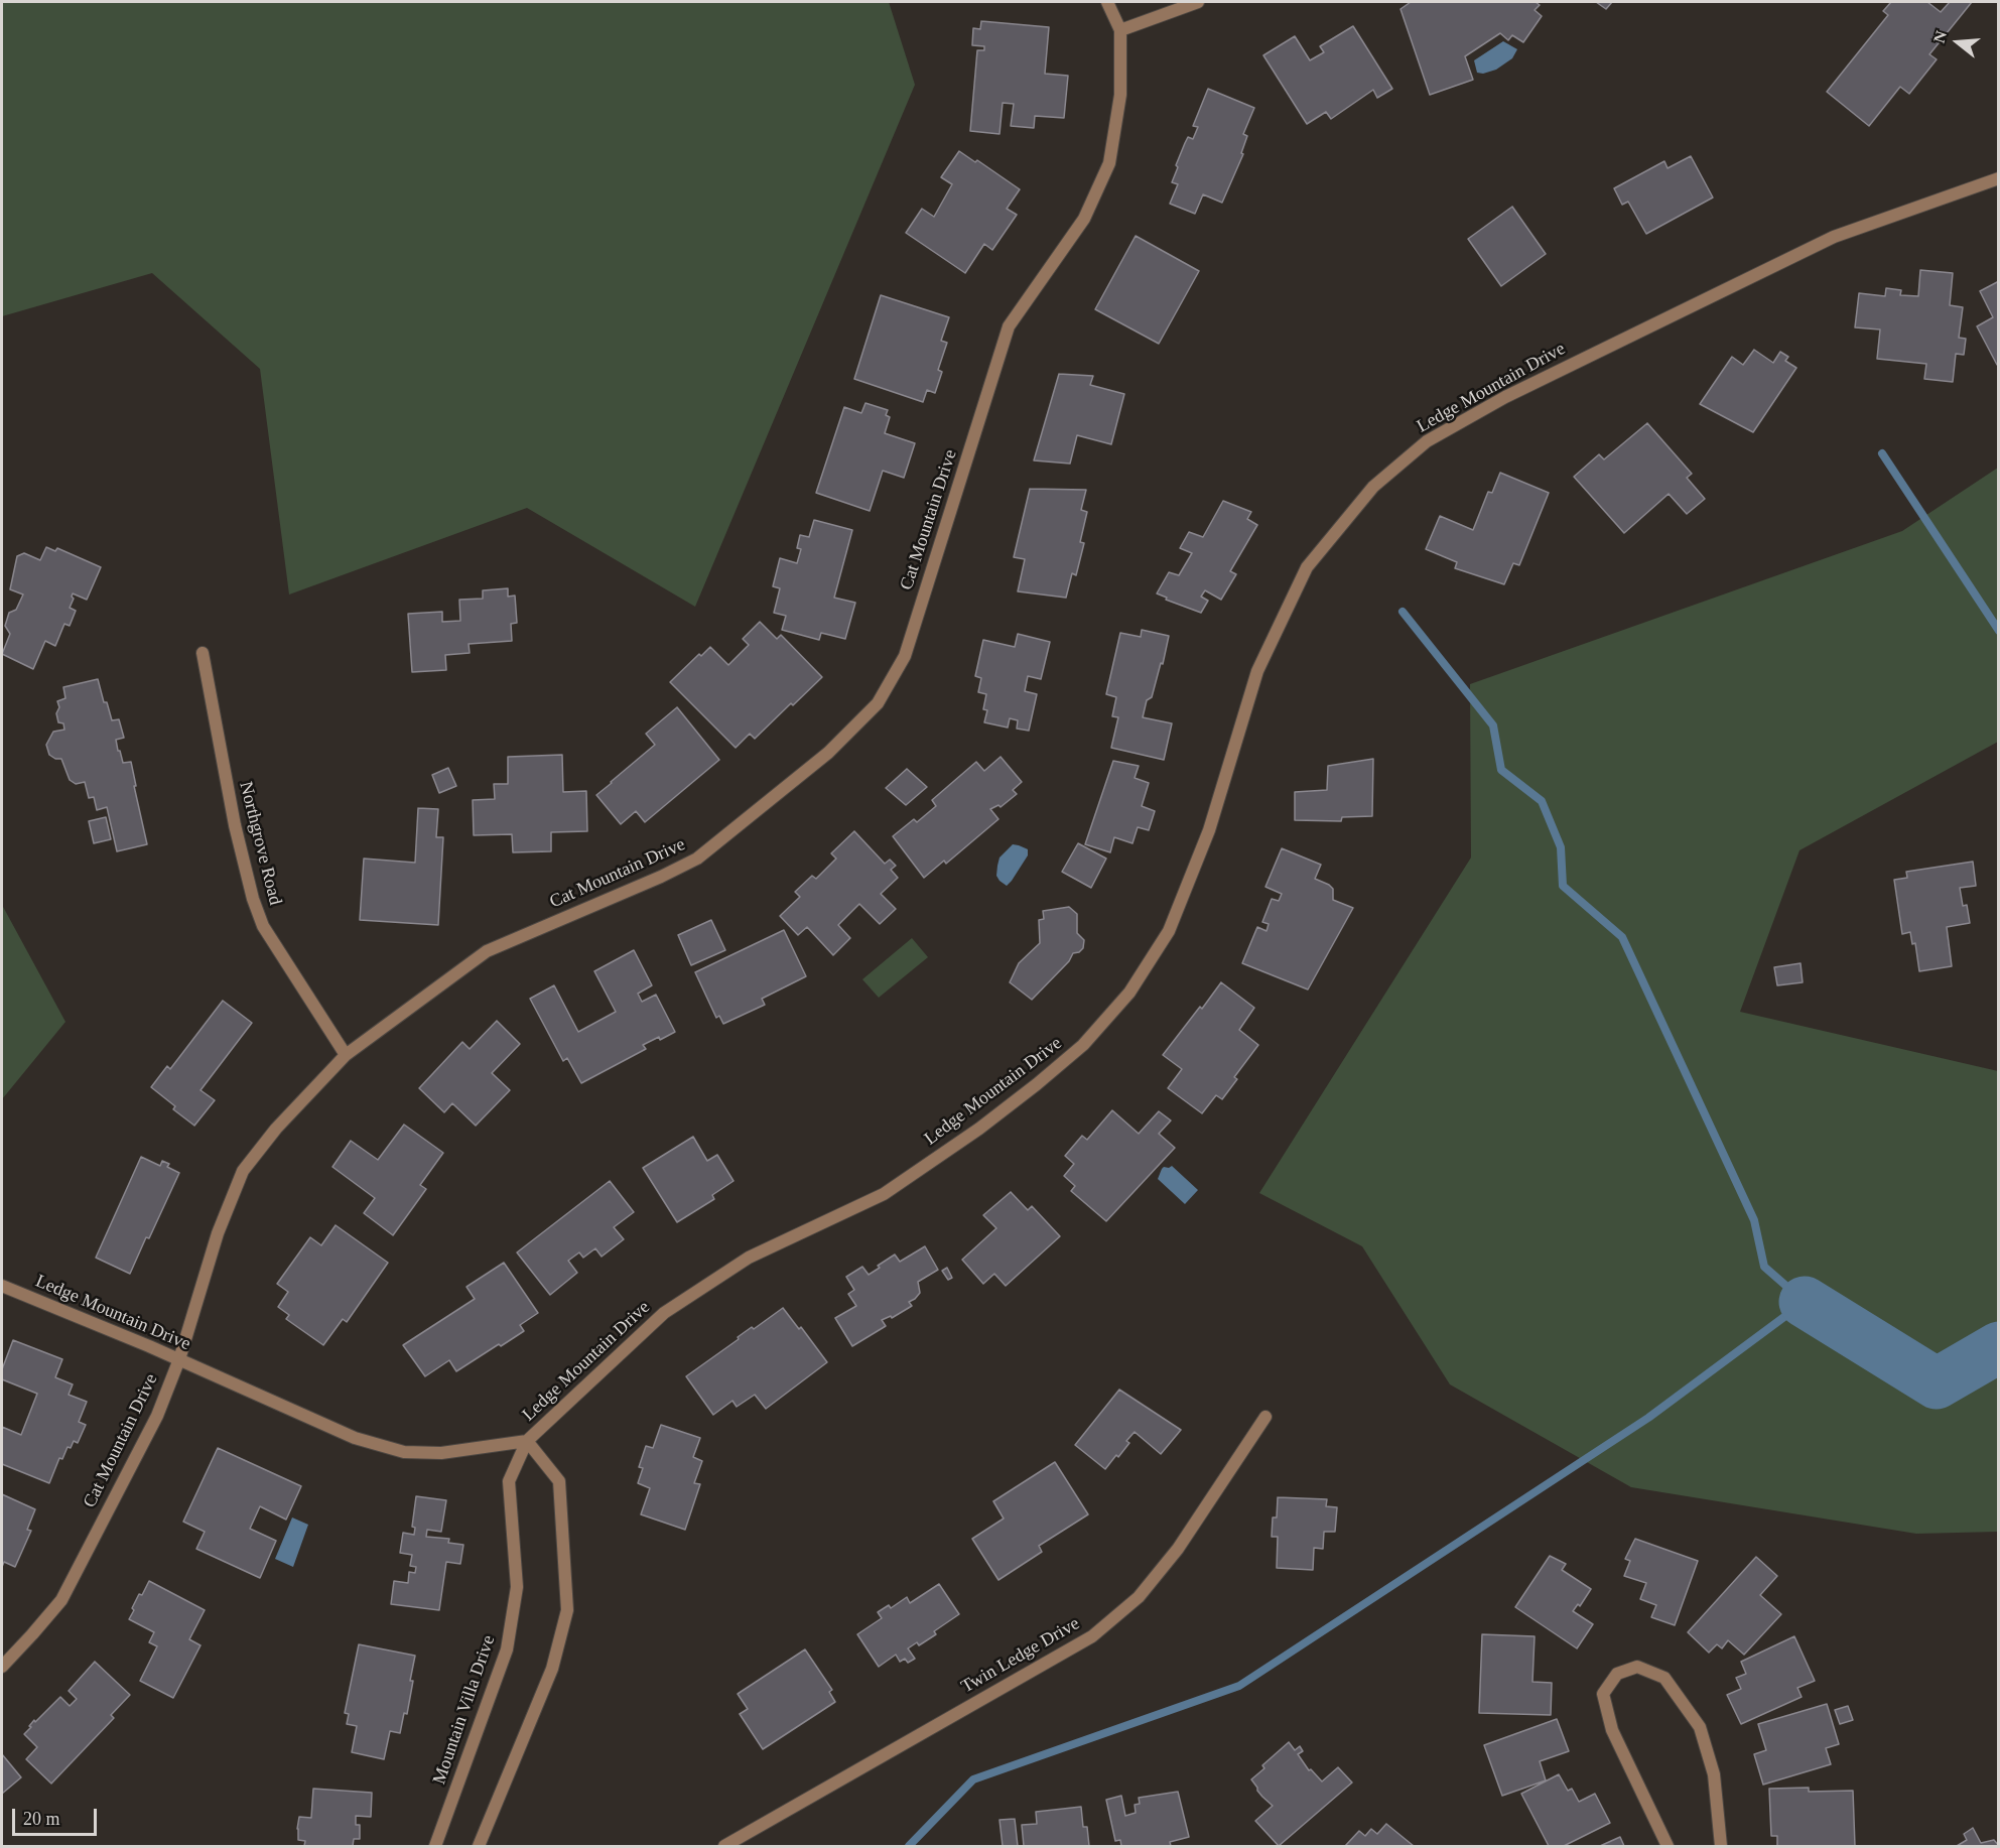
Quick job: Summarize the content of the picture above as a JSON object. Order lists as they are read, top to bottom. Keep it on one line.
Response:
{"streets":{"street":["Ledge Mountain Drive","Cat Mountain Drive","Northgrove Road","Twin Ledge Drive","Mountain Villa Drive"]},"crossings":[["Ledge Mountain Drive","Cat Mountain Drive"],["Ledge Mountain Drive","Mountain Villa Drive"],["Cat Mountain Drive","Northgrove Road"]],"scale_bar":"20 m","north":"left"}
